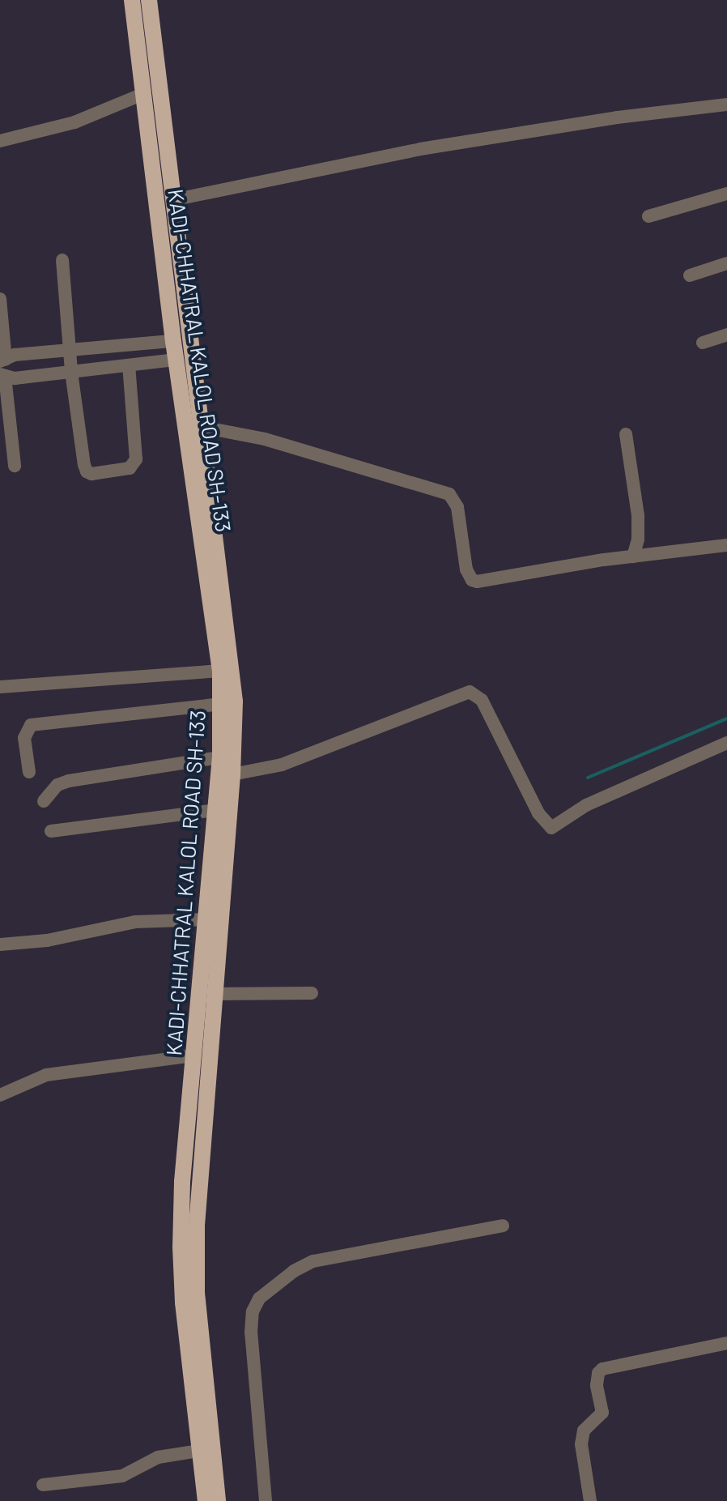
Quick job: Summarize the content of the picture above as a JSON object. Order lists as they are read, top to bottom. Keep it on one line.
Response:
{"streets":{"main road":["KADI-CHHATRAL KALOL ROAD SH-133"]}}
